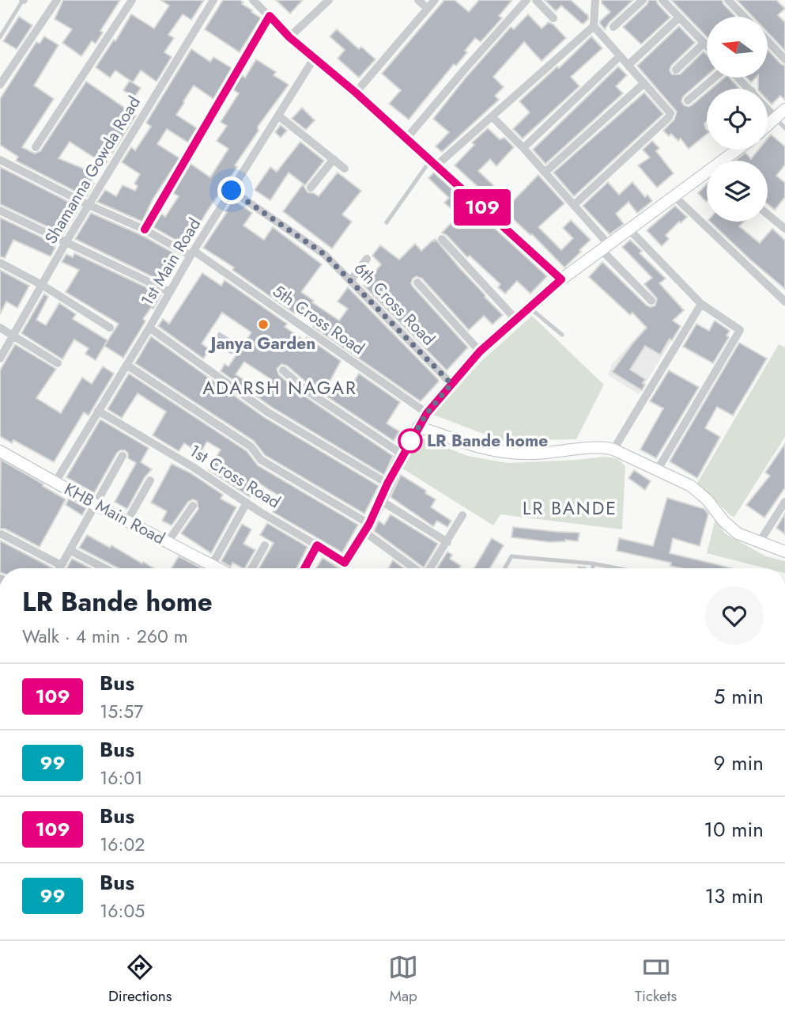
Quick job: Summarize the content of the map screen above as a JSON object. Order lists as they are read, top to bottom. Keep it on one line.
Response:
{"streets":{"street":["Shamanna Gowda Road","1st Main Road","6th Cross Road","5th Cross Road","1st Cross Road","KHB Main Road"]},"crossings":[["Shamanna Gowda Road","5th Cross Road"],["1st Main Road","6th Cross Road"],["1st Main Road","5th Cross Road"],["1st Main Road","1st Cross Road"],["1st Main Road","KHB Main Road"]],"districts":["ADARSH NAGAR","LR BANDE"],"places":["Janya Garden","LR Bande home"],"lines":["bus line 109"],"north":"left","page":{"on_map":"109","heading":["LR Bande home","Walk · 4 min · 260 m"],"list":[{"mark":"109","name":"Bus","note":"15:57","value":"5 min"},{"mark":"99","name":"Bus","note":"16:01","value":"9 min"},{"mark":"109","name":"Bus","note":"16:02","value":"10 min"},{"mark":"99","name":"Bus","note":"16:05","value":"13 min"}],"tabs":["Directions","Map","Tickets"]}}
